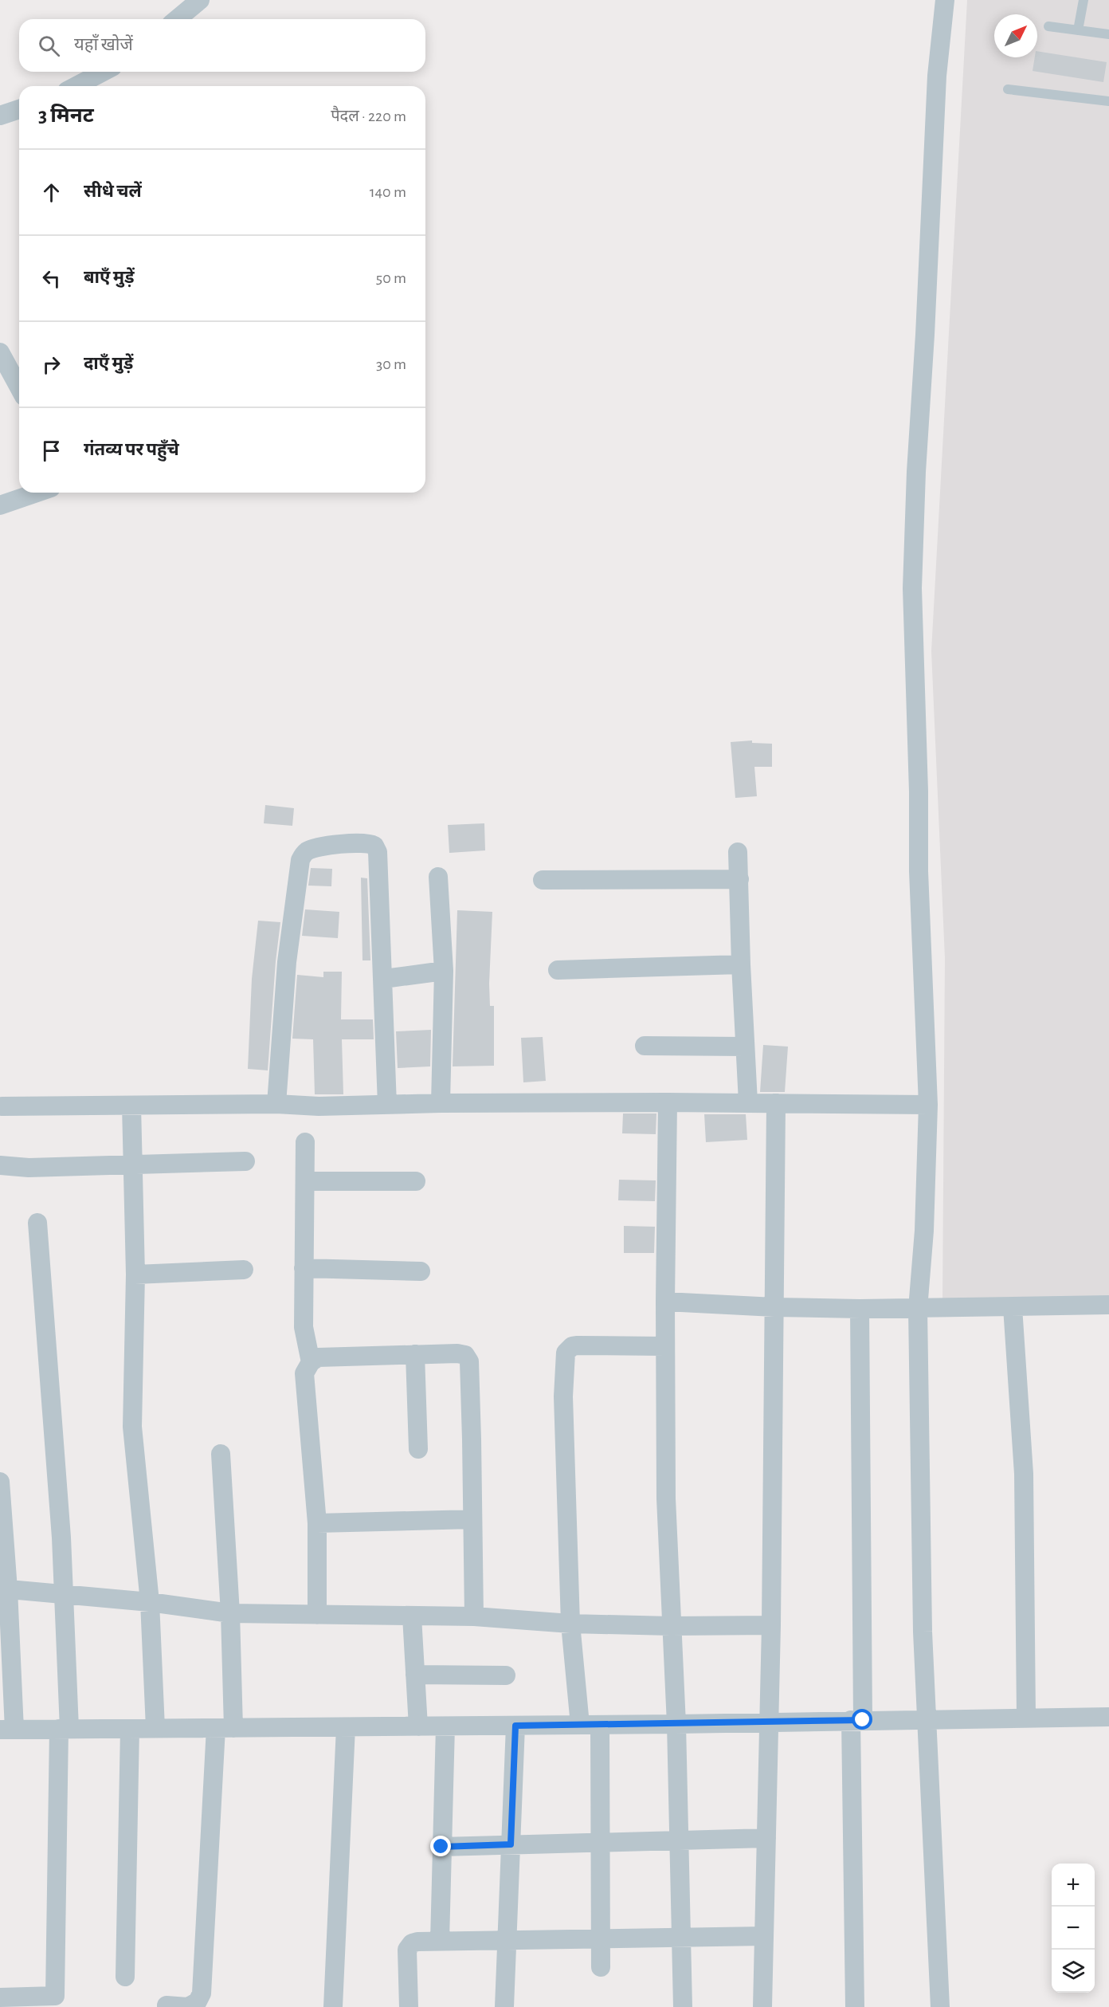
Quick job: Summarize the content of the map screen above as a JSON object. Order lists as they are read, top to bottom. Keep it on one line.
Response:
{"north":"top right","page":{"search":"यहाँ खोजें","heading":["3 मिनट","पैदल · 220 m"],"list":[["सीधे चलें","140 m"],["बाएँ मुड़ें","50 m"],["दाएँ मुड़ें","30 m"],"गंतव्य पर पहुँचे"],"map_buttons":["+","−"]}}
